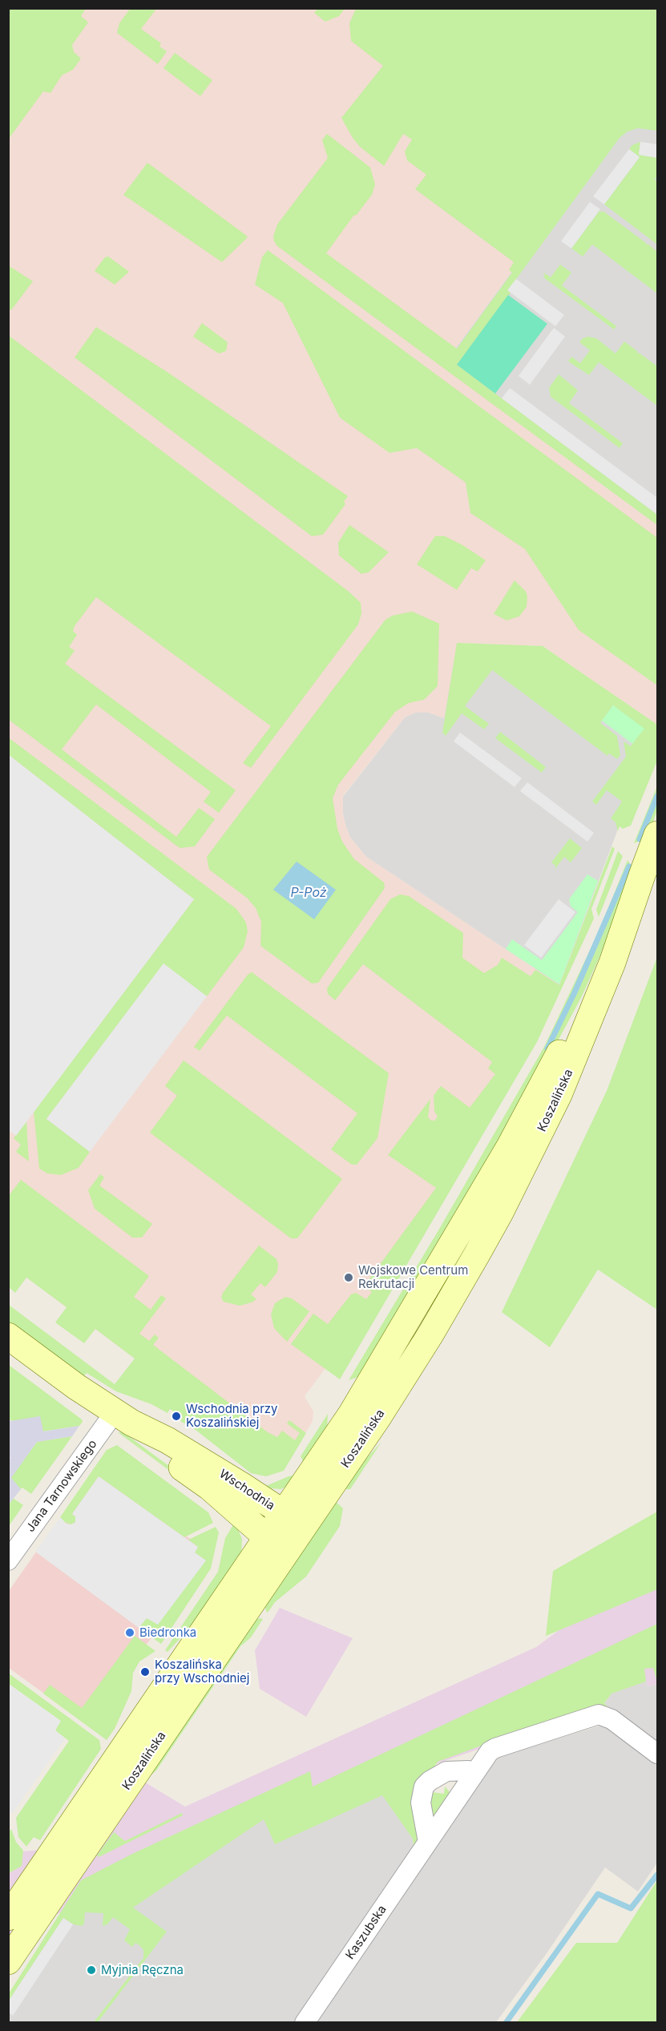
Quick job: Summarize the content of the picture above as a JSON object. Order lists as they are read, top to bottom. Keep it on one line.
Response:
{"streets":{"main road":["Koszalińska","Wschodnia"],"street":["Jana Tarnowskiego","Kaszubska"]},"crossings":[["Koszalińska","Wschodnia"],["Jana Tarnowskiego","Wschodnia"]],"water":["P-Poż"],"places":["Wojskowe Centrum Rekrutacji","Wschodnia przy Koszalińskiej","Biedronka","Koszalińska przy Wschodniej","Myjnia Ręczna"]}
